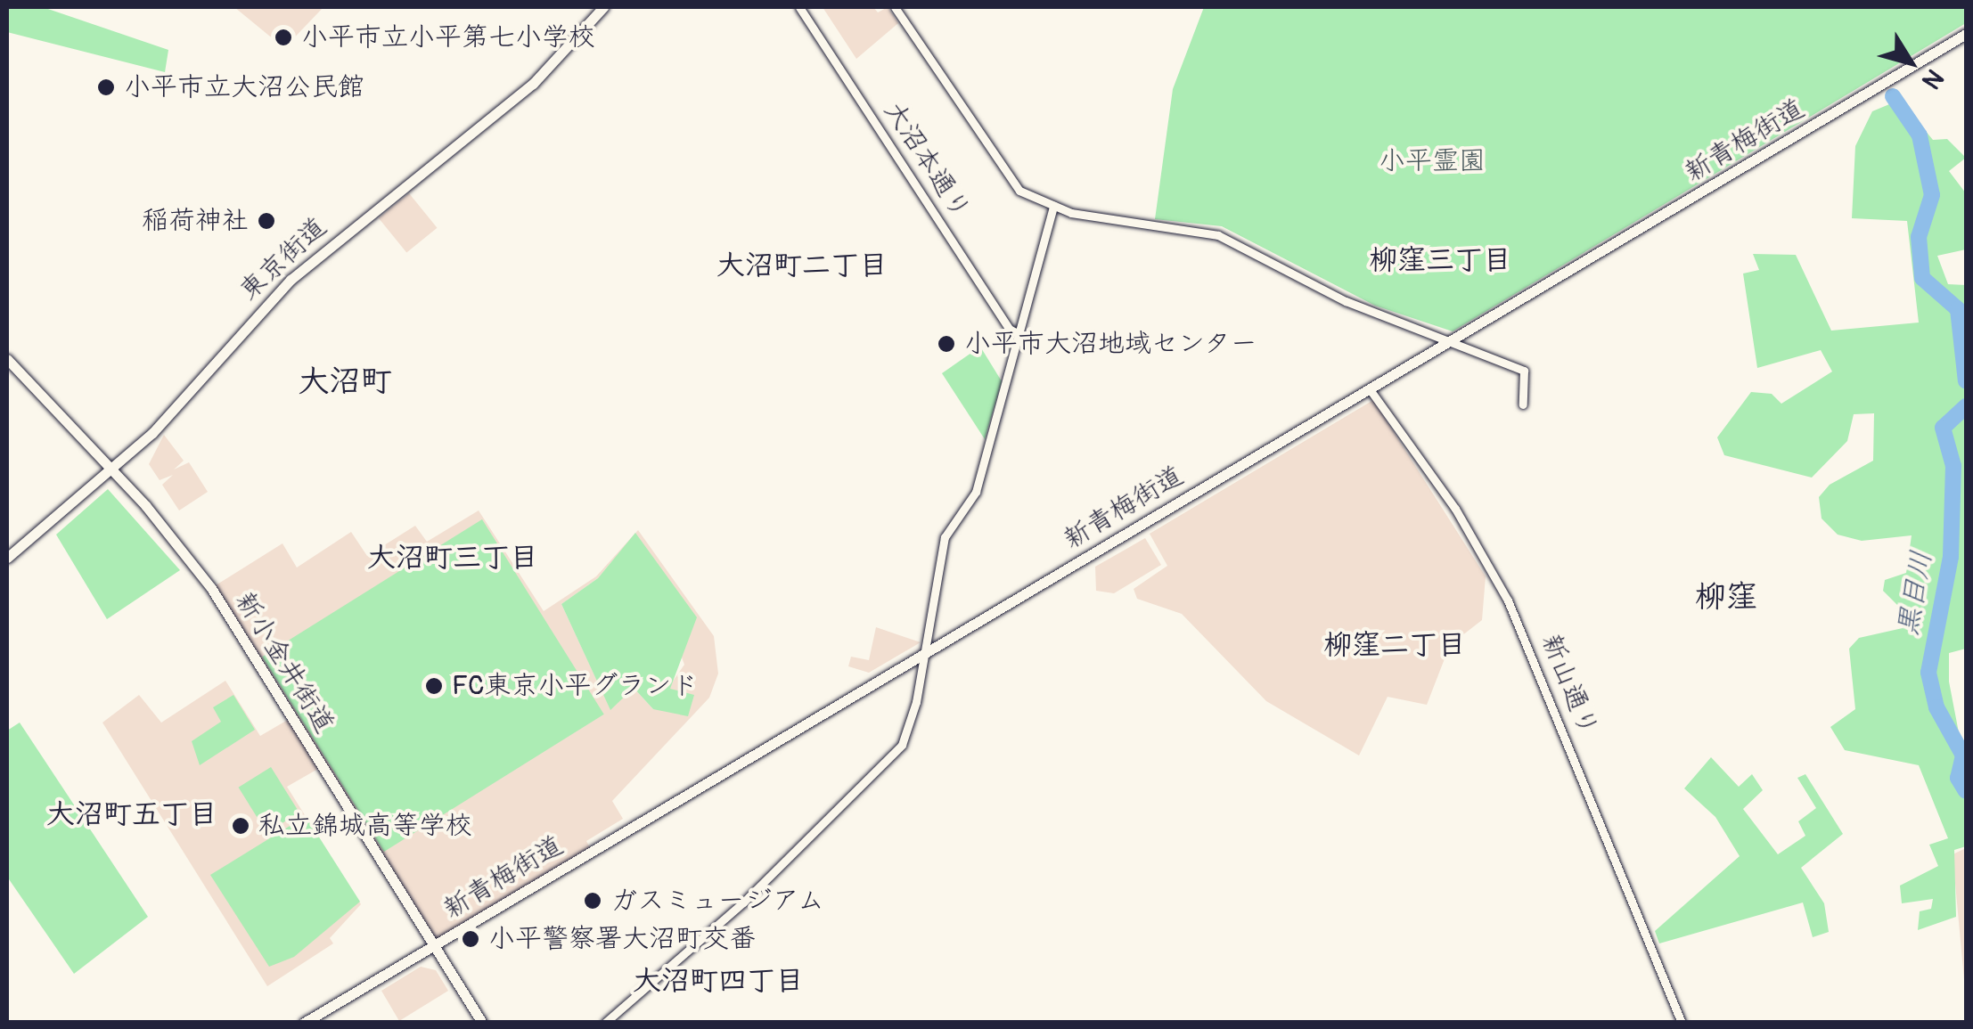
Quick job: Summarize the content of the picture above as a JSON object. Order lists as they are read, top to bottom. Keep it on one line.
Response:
{"streets":{"main road":["新青梅街道","東京街道","新小金井街道"],"street":["大沼本通り","新山通り"]},"crossings":[["新青梅街道","新小金井街道"],["新青梅街道","新山通り"],["東京街道","新小金井街道"]],"districts":["柳窪三丁目","大沼町二丁目","大沼町","大沼町三丁目","柳窪","柳窪二丁目","大沼町五丁目","大沼町四丁目"],"water":["黒目川"],"parks":["小平霊園"],"places":["小平市立小平第七小学校","小平市立大沼公民館","稲荷神社","小平市大沼地域センター","FC東京小平グランド","私立錦城高等学校","ガスミュージアム","小平警察署大沼町交番"],"north":"bottom right"}
